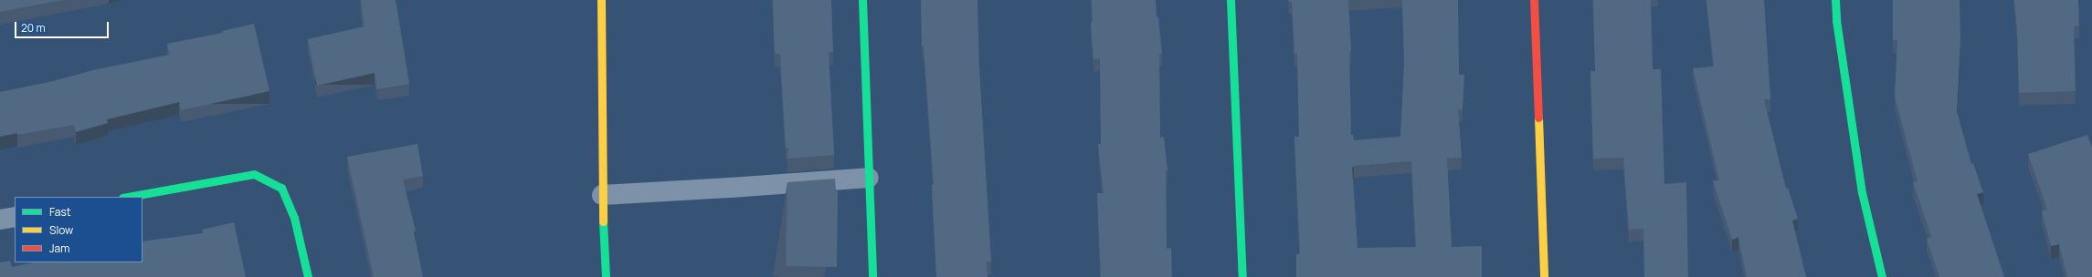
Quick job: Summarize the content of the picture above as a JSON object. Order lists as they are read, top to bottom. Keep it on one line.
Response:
{"legend":["Fast","Slow","Jam"],"scale_bar":"20 m"}
